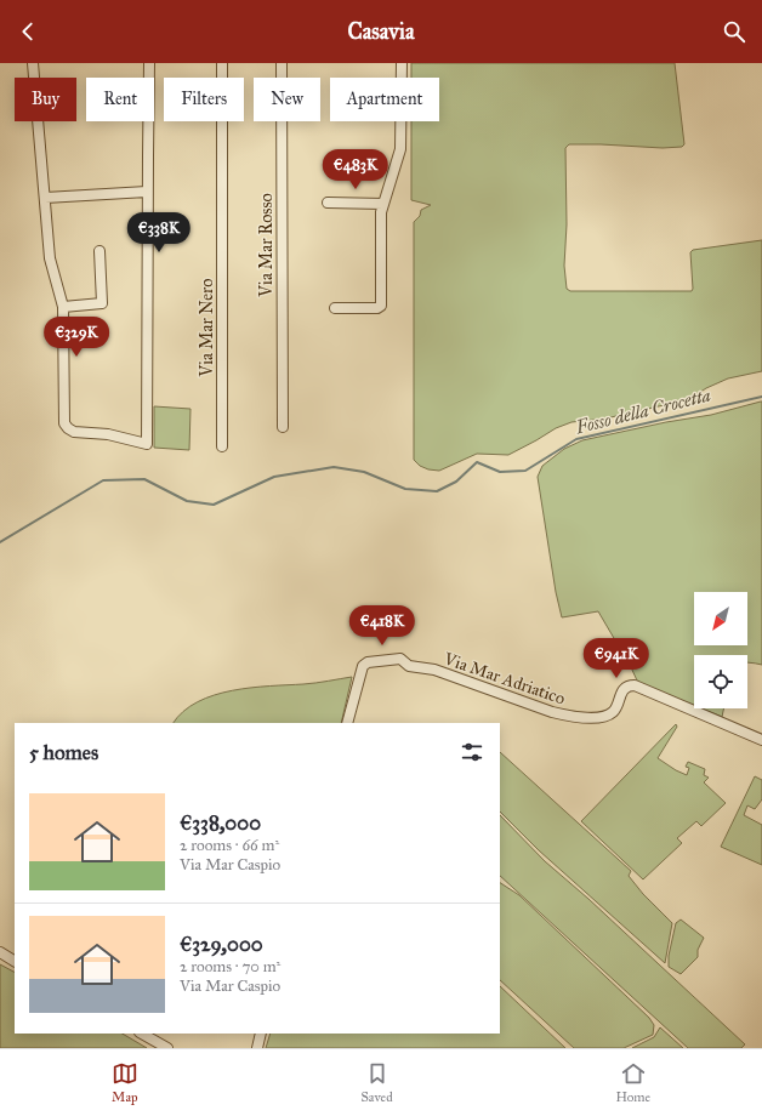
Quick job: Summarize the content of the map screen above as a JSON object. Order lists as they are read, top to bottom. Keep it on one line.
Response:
{"streets":{"street":["Via Mar Rosso","Via Mar Nero","Via Mar Adriatico"]},"water":["Fosso della Crocetta"],"north":"bottom left","page":{"header":"Casavia","chip":["Buy","Rent","Filters","New","Apartment"],"price":["€483K","€338K","€329K","€418K","€941K"],"heading":"5 homes","list":[{"name":"€338,000","note":"2 rooms · 66 m² · Via Mar Caspio"},{"name":"€329,000","note":"2 rooms · 70 m² · Via Mar Caspio"}],"tabs":["Map","Saved","Home"]}}
